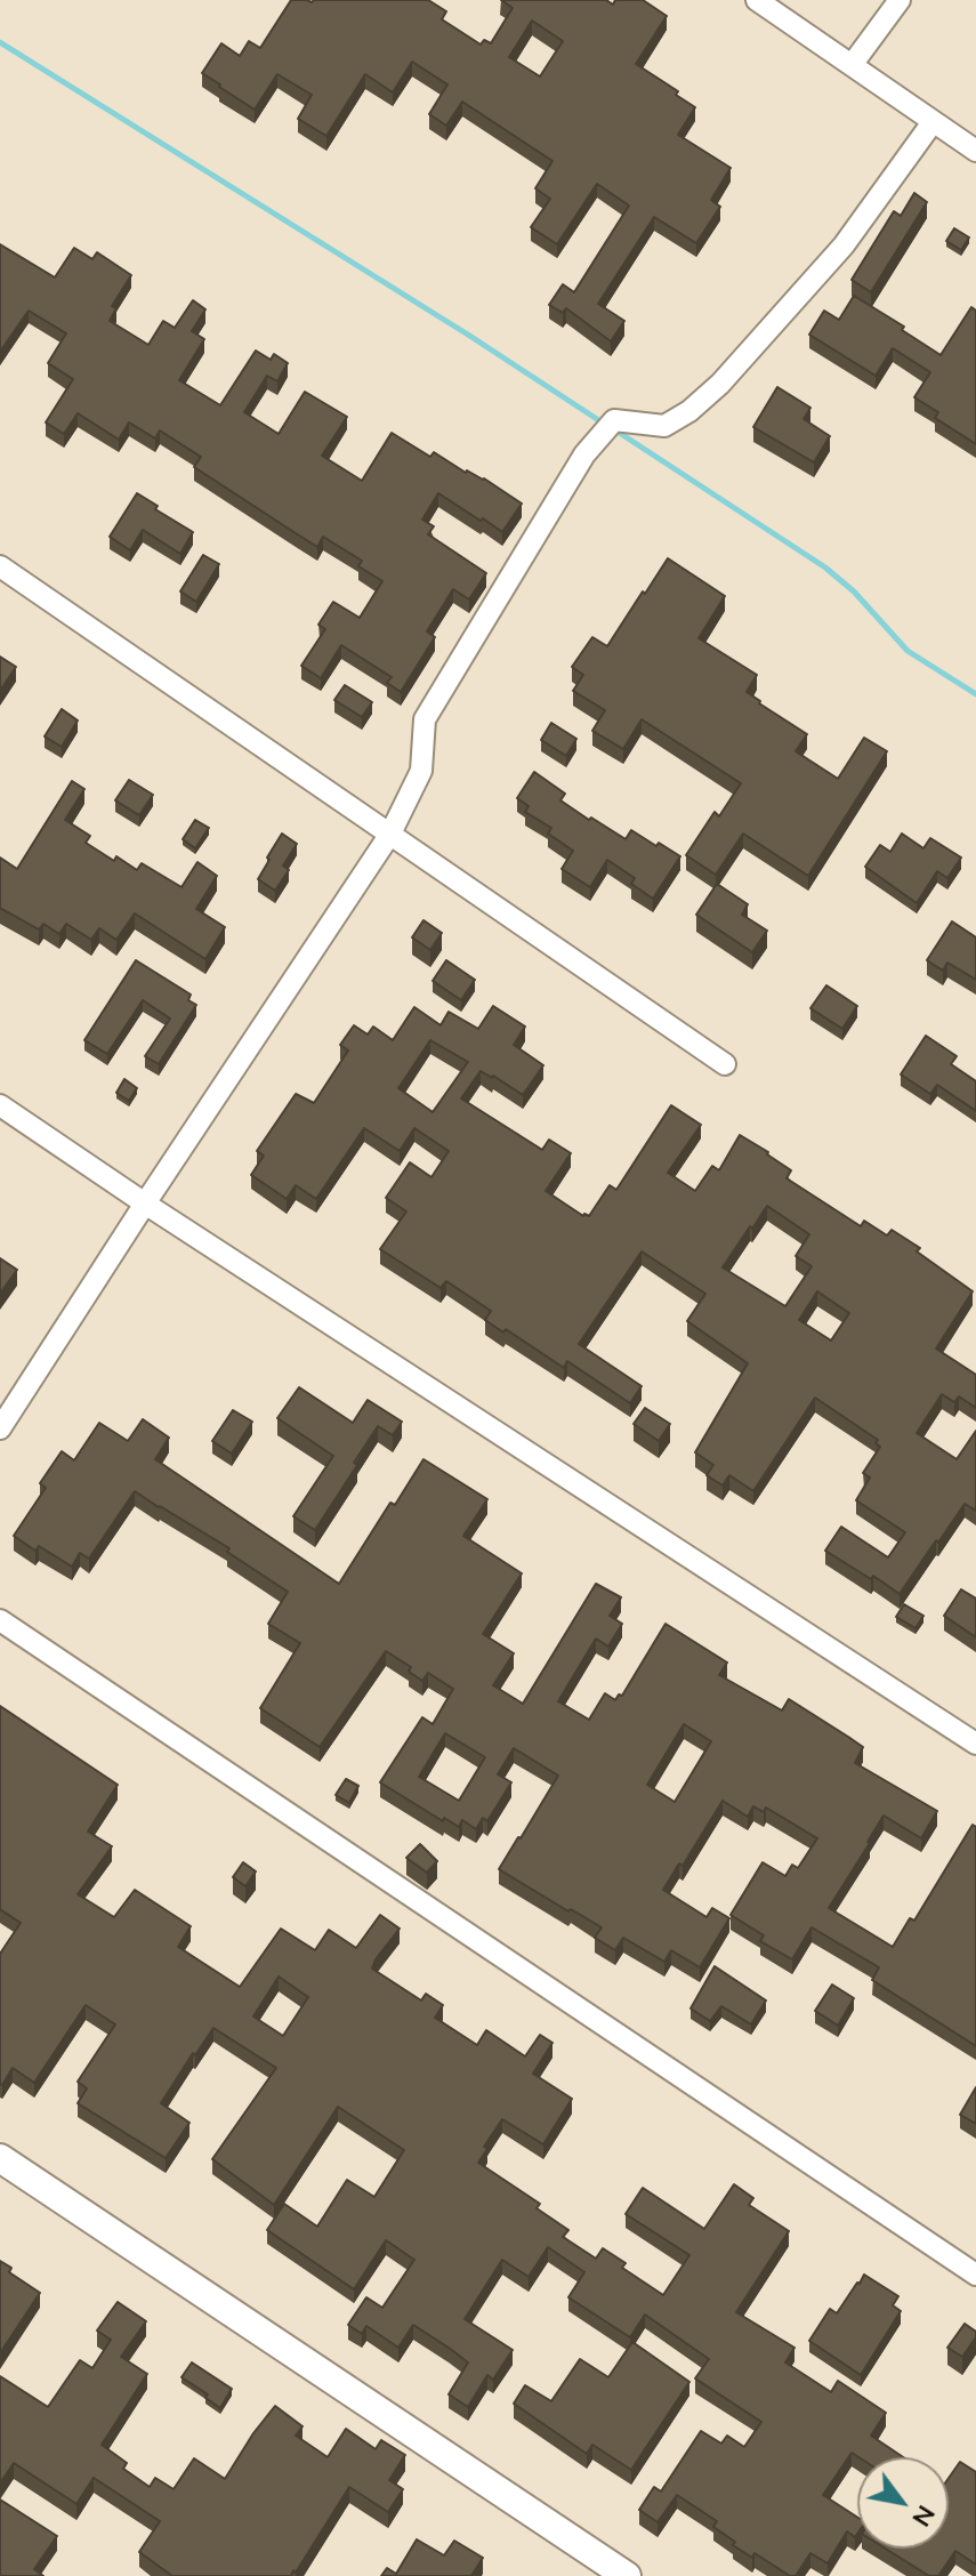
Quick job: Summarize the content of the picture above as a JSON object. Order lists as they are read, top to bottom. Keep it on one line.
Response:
{"north":"bottom right"}
